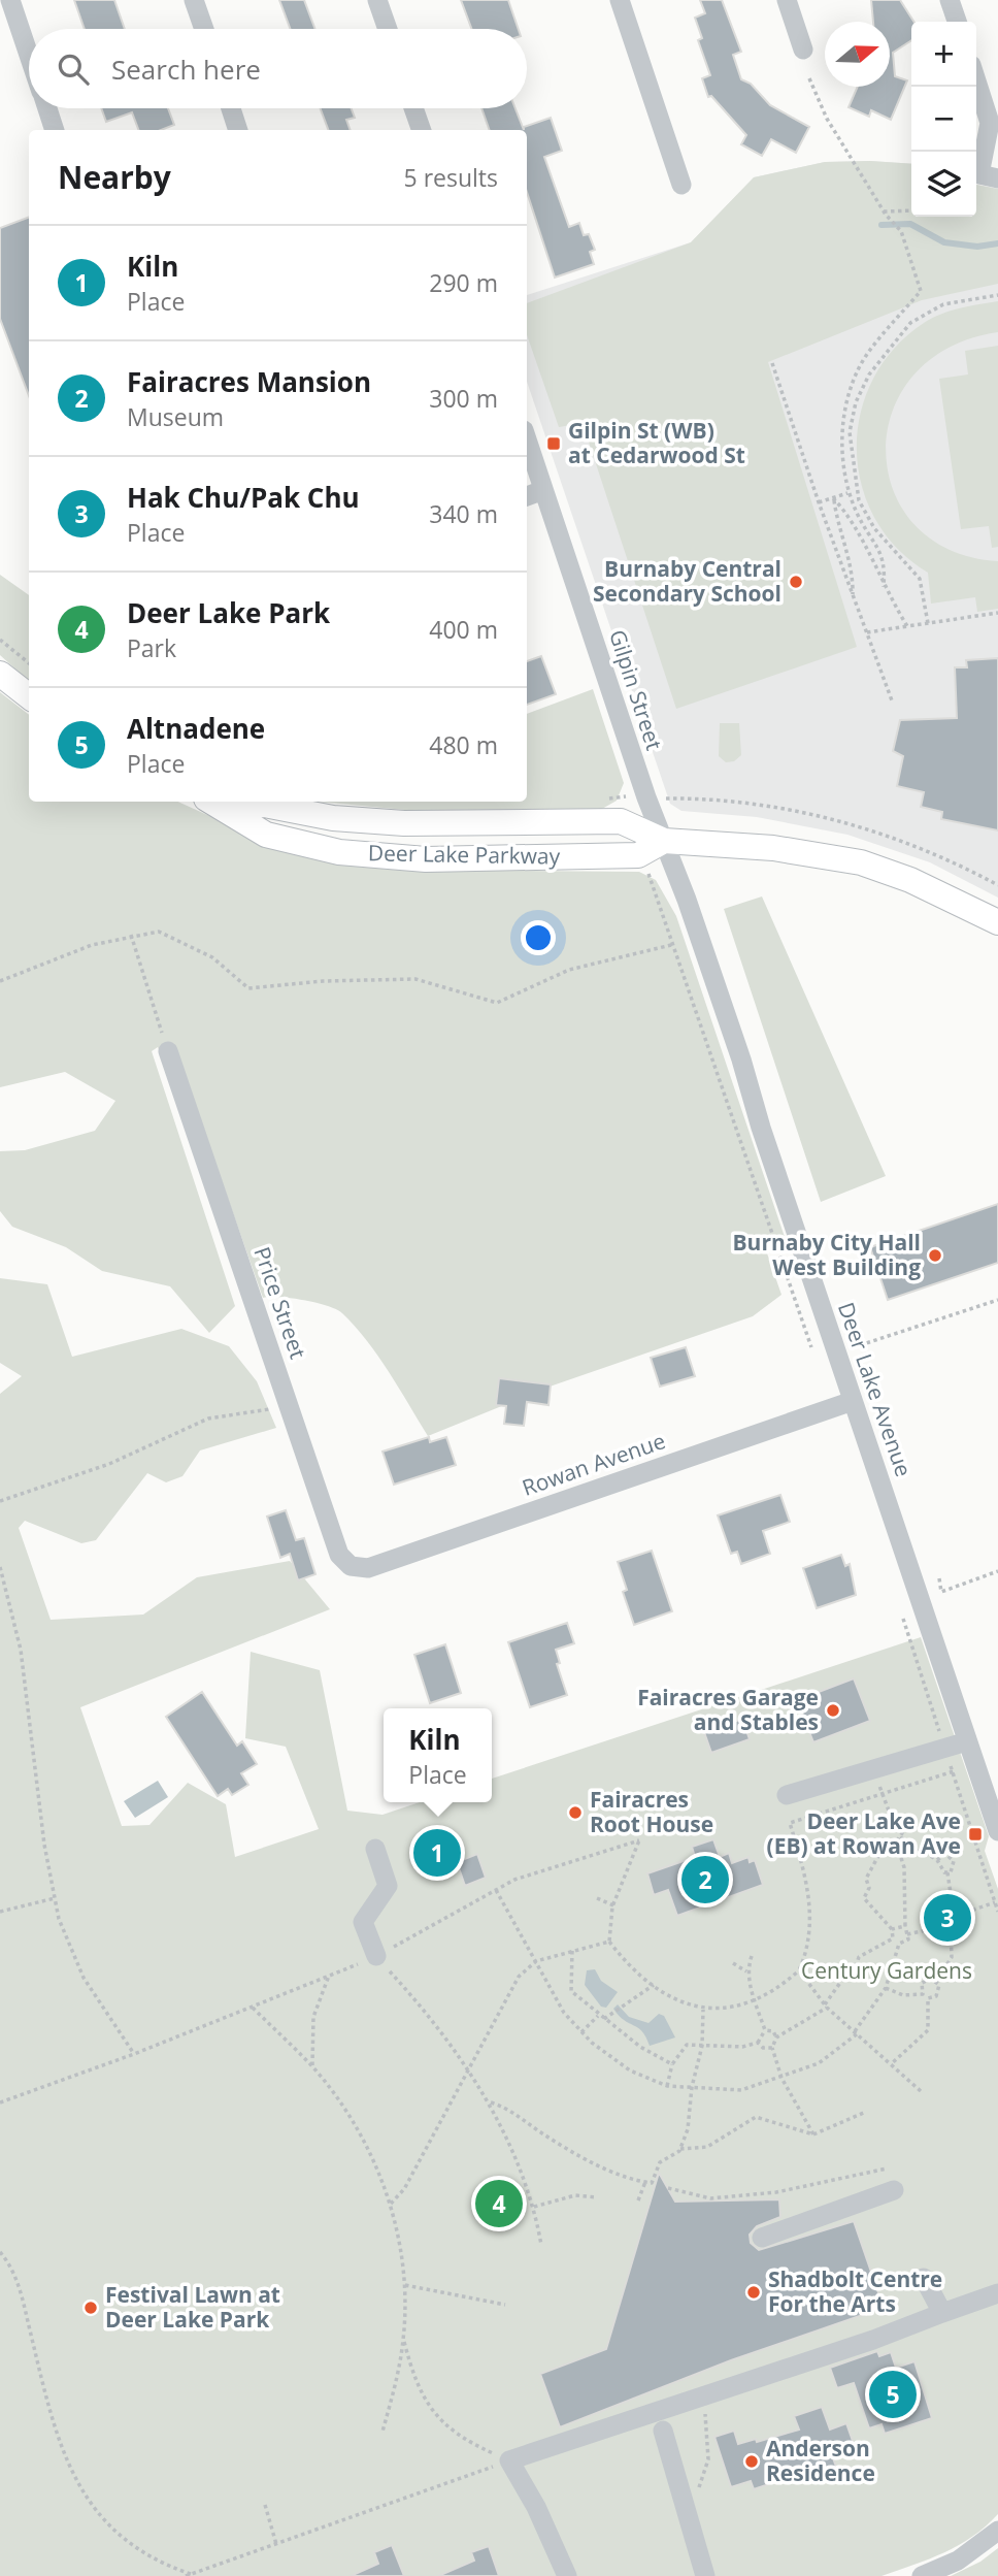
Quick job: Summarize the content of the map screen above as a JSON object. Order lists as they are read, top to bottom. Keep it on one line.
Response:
{"streets":{"main road":["Deer Lake Parkway"],"street":["Gilpin Street","Price Street","Deer Lake Avenue","Rowan Avenue"]},"crossings":[["Gilpin Street","Deer Lake Parkway"],["Gilpin Street","Deer Lake Avenue"],["Deer Lake Parkway","Deer Lake Avenue"],["Price Street","Rowan Avenue"],["Deer Lake Avenue","Rowan Avenue"]],"parks":["Century Gardens"],"places":{"transit":["Gilpin St (WB) at Cedarwood St","Deer Lake Ave (EB) at Rowan Ave"],"other":["Burnaby Central Secondary School","Burnaby City Hall West Building","Fairacres Garage and Stables","Fairacres Root House","Shadbolt Centre For the Arts","Festival Lawn at Deer Lake Park","Anderson Residence"]},"north":"right","page":{"map_buttons":["+","−"],"search":"Search here","heading":["Nearby","5 results"],"list":[{"mark":"1","name":"Kiln","note":"Place","value":"290 m"},{"mark":"2","name":"Fairacres Mansion","note":"Museum","value":"300 m"},{"mark":"3","name":"Hak Chu/Pak Chu","note":"Place","value":"340 m"},{"mark":"4","name":"Deer Lake Park","note":"Park","value":"400 m"},{"mark":"5","name":"Altnadene","note":"Place","value":"480 m"}],"popup":["Kiln","Place"],"pins":["1","2","3","4","5"]}}
